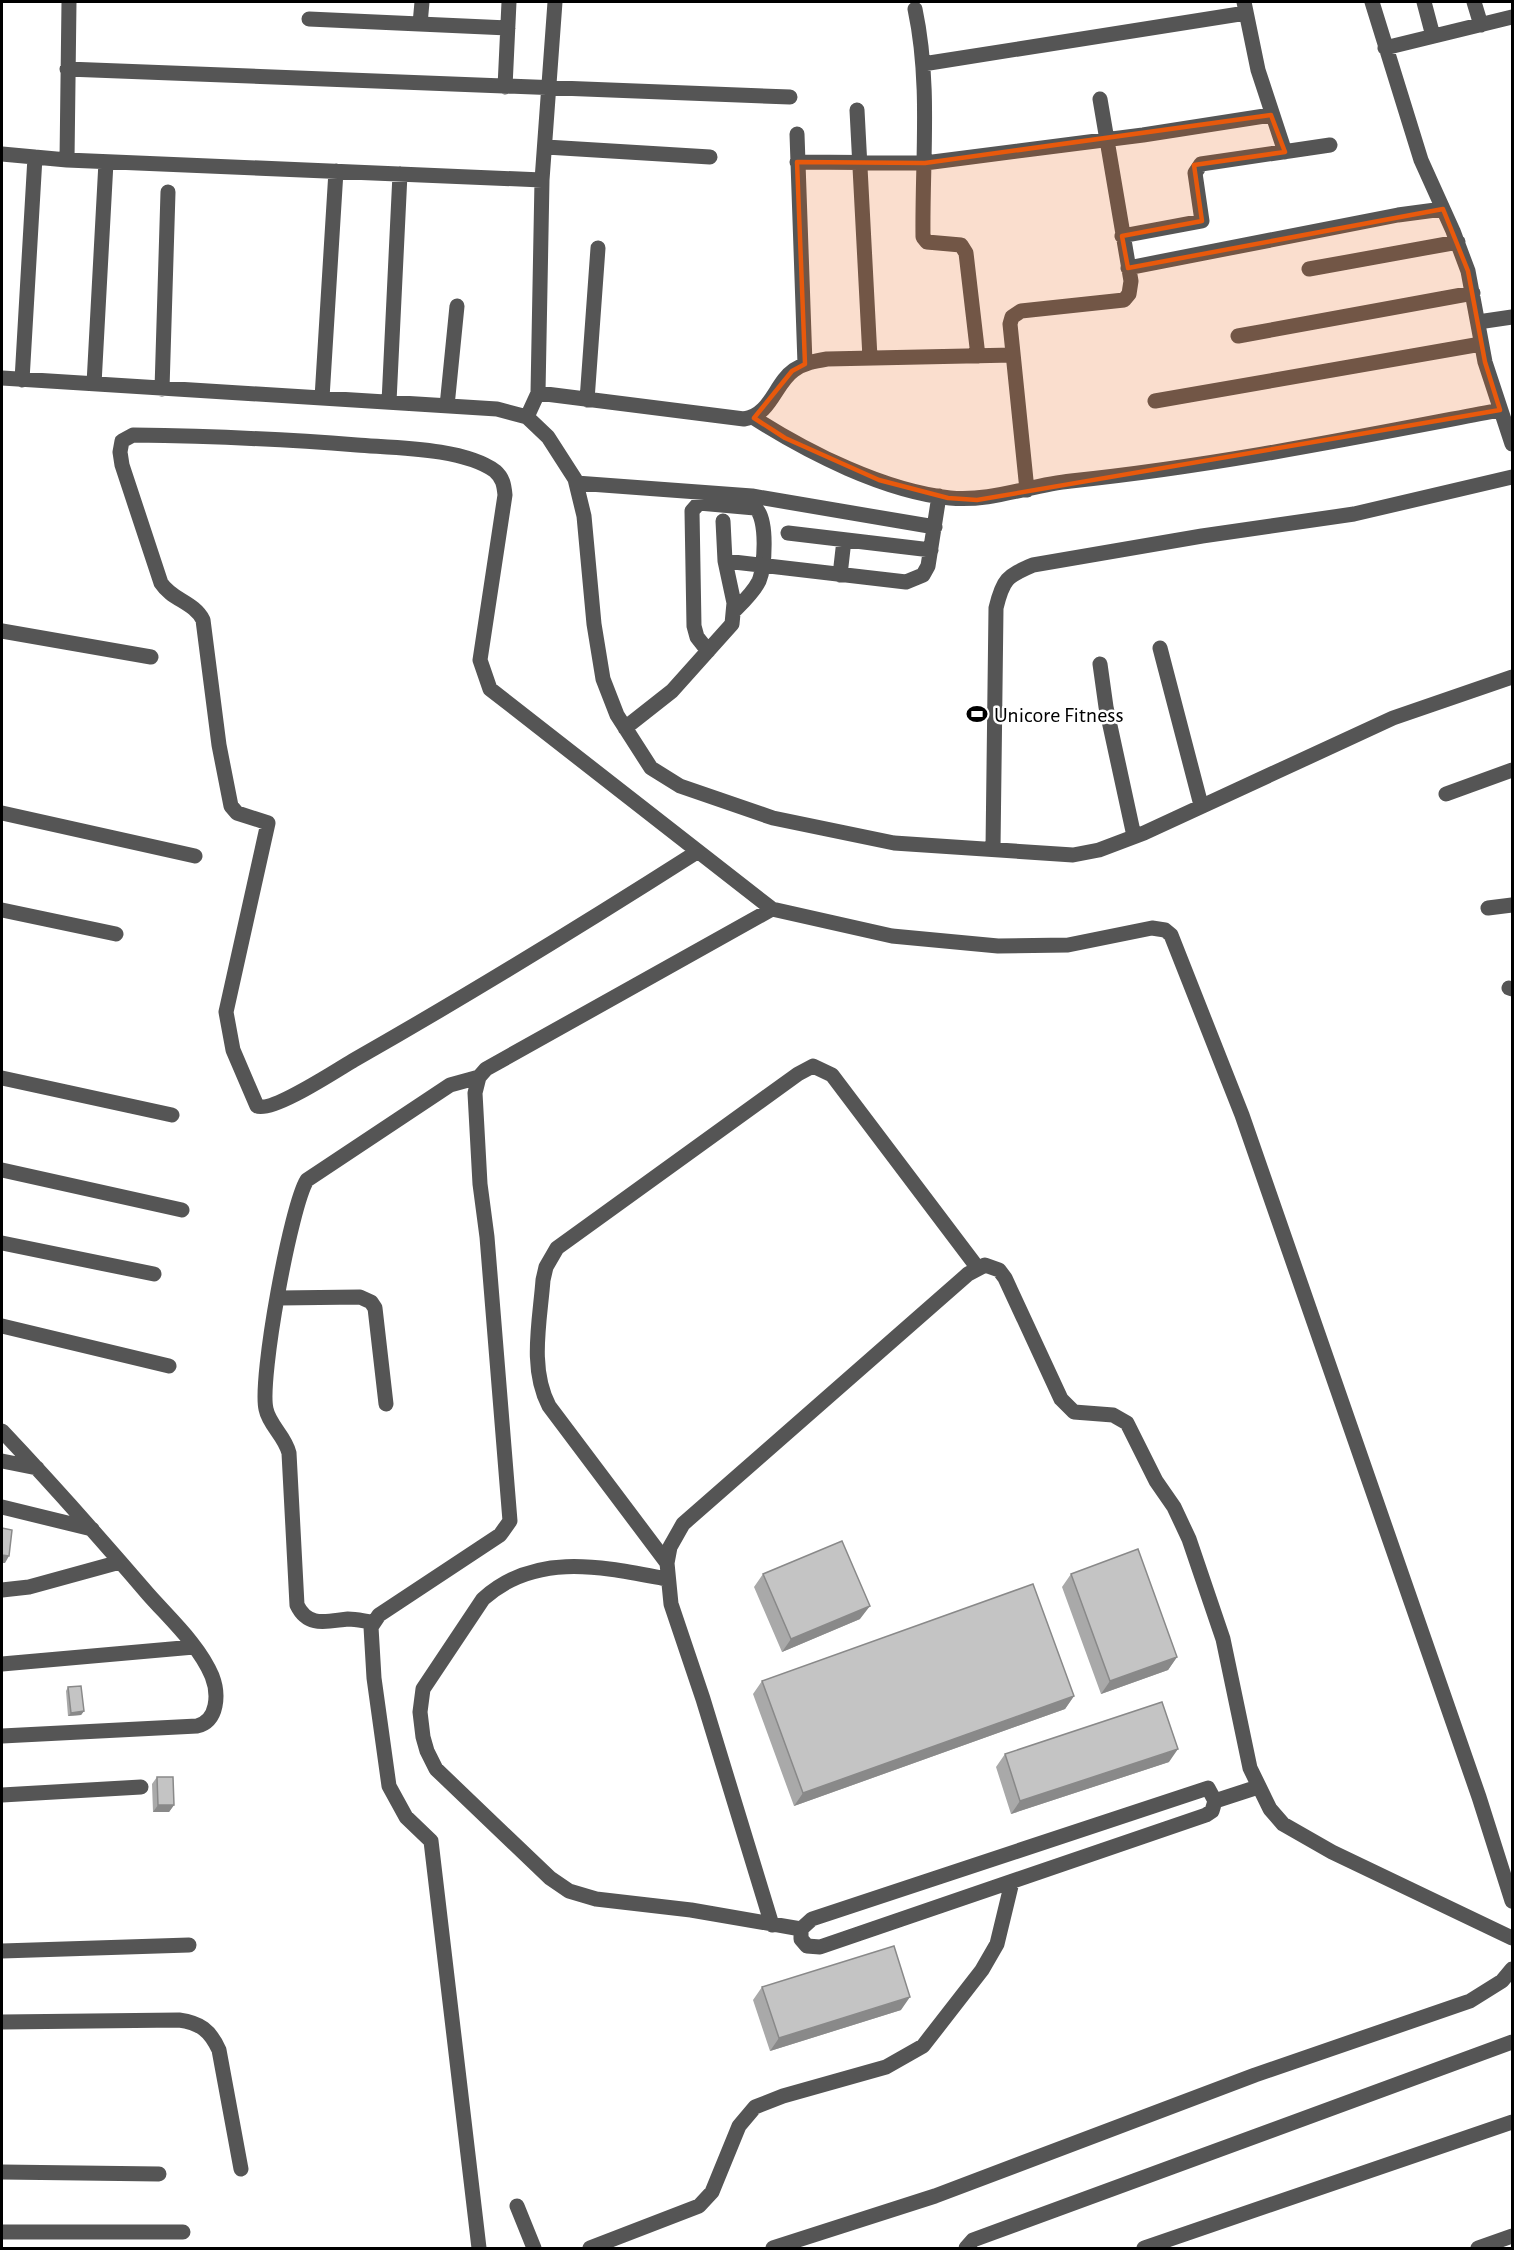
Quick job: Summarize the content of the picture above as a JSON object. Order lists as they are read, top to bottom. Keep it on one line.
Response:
{"places":{"sports":["Unicore Fitness"]}}
